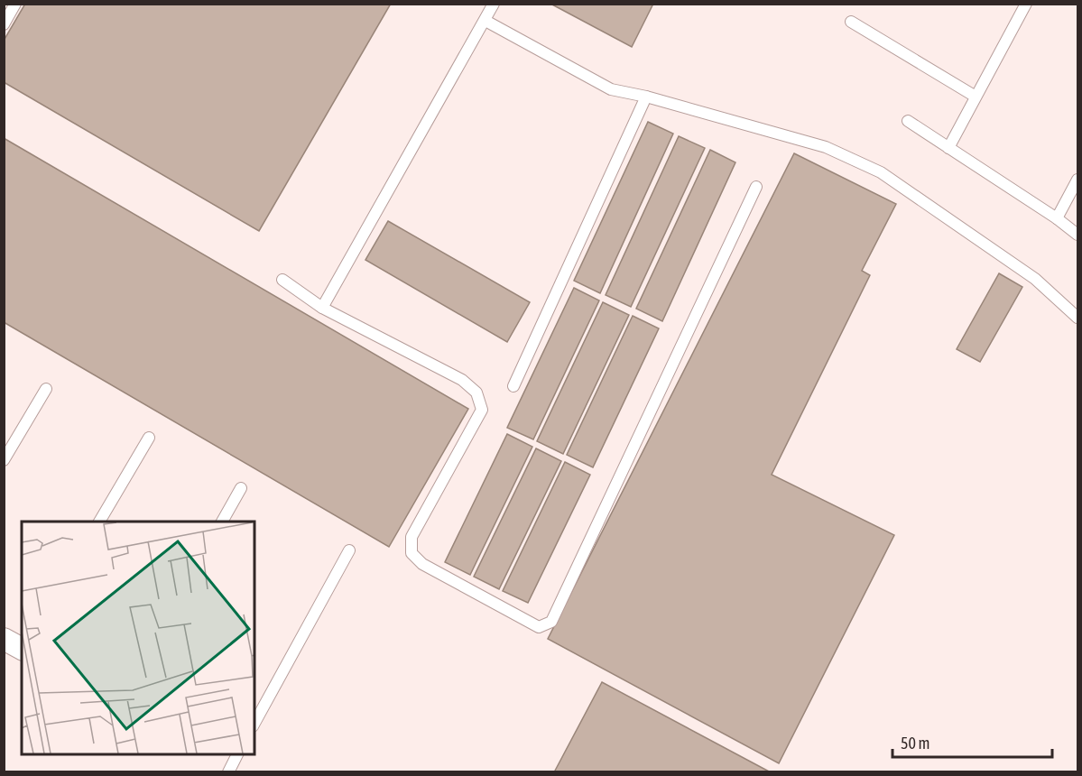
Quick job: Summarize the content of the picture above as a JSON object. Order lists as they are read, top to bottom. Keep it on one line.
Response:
{"scale_bar":"50 m"}
